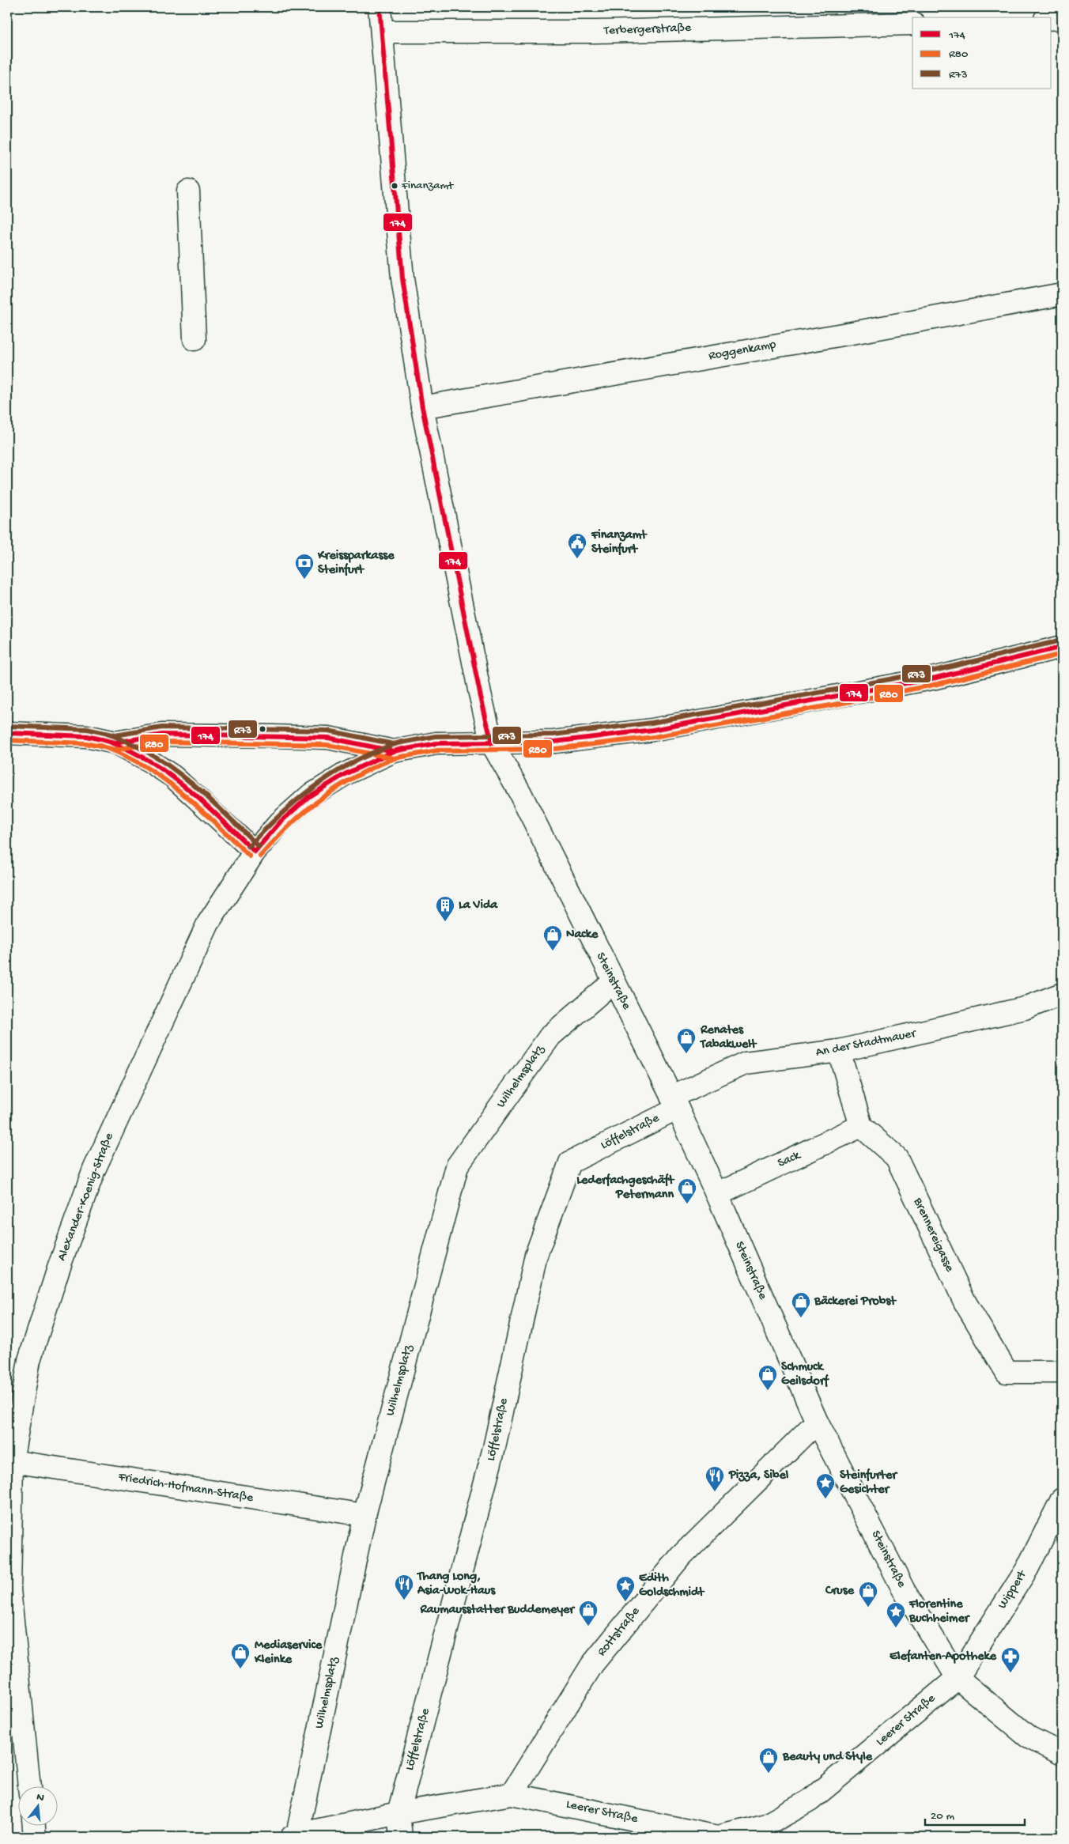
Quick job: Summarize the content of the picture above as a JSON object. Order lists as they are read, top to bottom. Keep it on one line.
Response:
{"streets":{"street":["Terbergerstraße","Roggenkamp","Steinstraße","An der Stadtmauer","Wilhelmsplatz","Löffelstraße","Sack","Alexander-Koenig-Straße","Brennereigasse","Friedrich-Hofmann-Straße","Wippert","Rottstraße","Leerer Straße"]},"crossings":[["Terbergerstraße","Steinstraße"],["Roggenkamp","Steinstraße"],["Steinstraße","An der Stadtmauer"],["Steinstraße","Wilhelmsplatz"],["Steinstraße","Löffelstraße"],["Steinstraße","Sack"],["Steinstraße","Alexander-Koenig-Straße"],["Steinstraße","Wippert"],["Steinstraße","Rottstraße"],["Steinstraße","Leerer Straße"],["An der Stadtmauer","Löffelstraße"],["Wilhelmsplatz","Friedrich-Hofmann-Straße"],["Wilhelmsplatz","Leerer Straße"],["Löffelstraße","Leerer Straße"],["Sack","Brennereigasse"],["Alexander-Koenig-Straße","Friedrich-Hofmann-Straße"],["Wippert","Leerer Straße"],["Rottstraße","Leerer Straße"]],"places":{"other":["Finanzamt"],"public building":["Finanzamt Steinfurt"],"bank":["Kreissparkasse Steinfurt"],"building":["La Vida"],"shop":["Nacke","Renates Tabakwelt","Lederfachgeschäft Petermann","Bäckerei Probst","Schmuck Geilsdorf","Cruse","Raumausstatter Buddemeyer","Mediaservice Kleinke","Beauty und Style"],"restaurant":["Pizza, Sibel","Thang Long, Asia-Wok-Haus"],"place":["Steinfurter Gesichter","Edith Goldschmidt","Florentine Buchheimer"],"pharmacy":["Elefanten-Apotheke"]},"lines":["transit line 174","transit line R73","transit line R80"],"legend":["174","R80","R73"],"scale_bar":"20 m","north":"top"}
